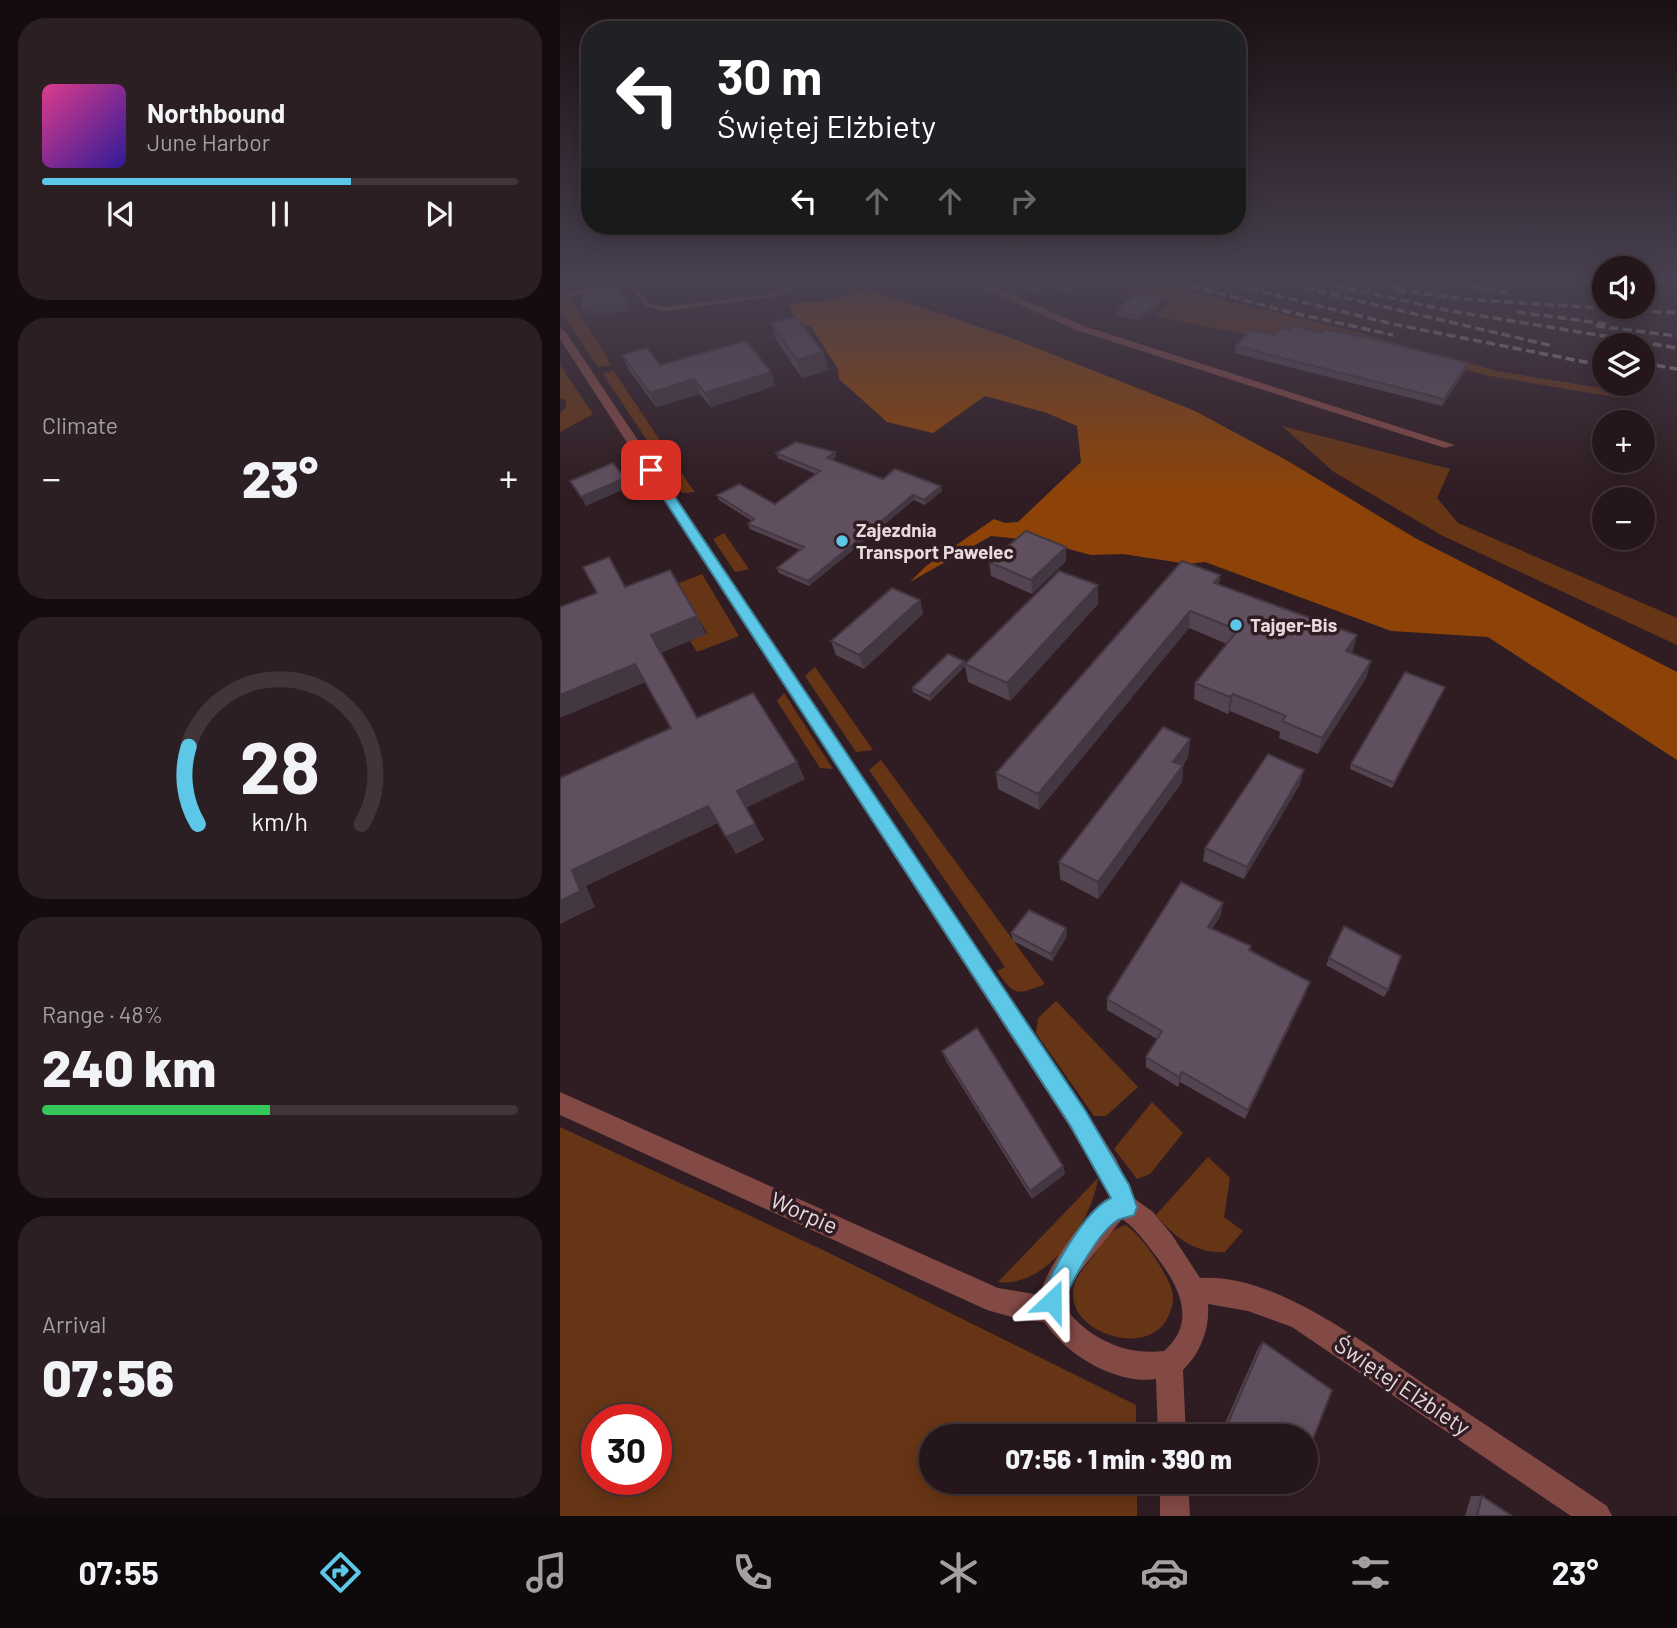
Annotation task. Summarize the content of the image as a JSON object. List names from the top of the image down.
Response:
{
  "streets": {
    "street": ["Worpie", "Świętej Elżbiety"]
  },
  "crossings": [
    ["Worpie", "Świętej Elżbiety"]
  ],
  "places": ["Zajezdnia Transport Pawelec", "Tajger-Bis"],
  "page": {
    "turn": ["30 m", "Świętej Elżbiety"],
    "song": ["Northbound", "June Harbor"],
    "map_buttons": ["+", "−"],
    "tile": [
      "Climate",
      ["Range · 48%", "240 km"],
      ["Arrival", "07:56"]
    ],
    "heat": ["−", "23°", "+"],
    "limit": "30",
    "trip": "07:56 · 1 min · 390 m",
    "tabs": ["07:55", "23°"],
    "gauge": ["28", "km/h"]
  }
}
